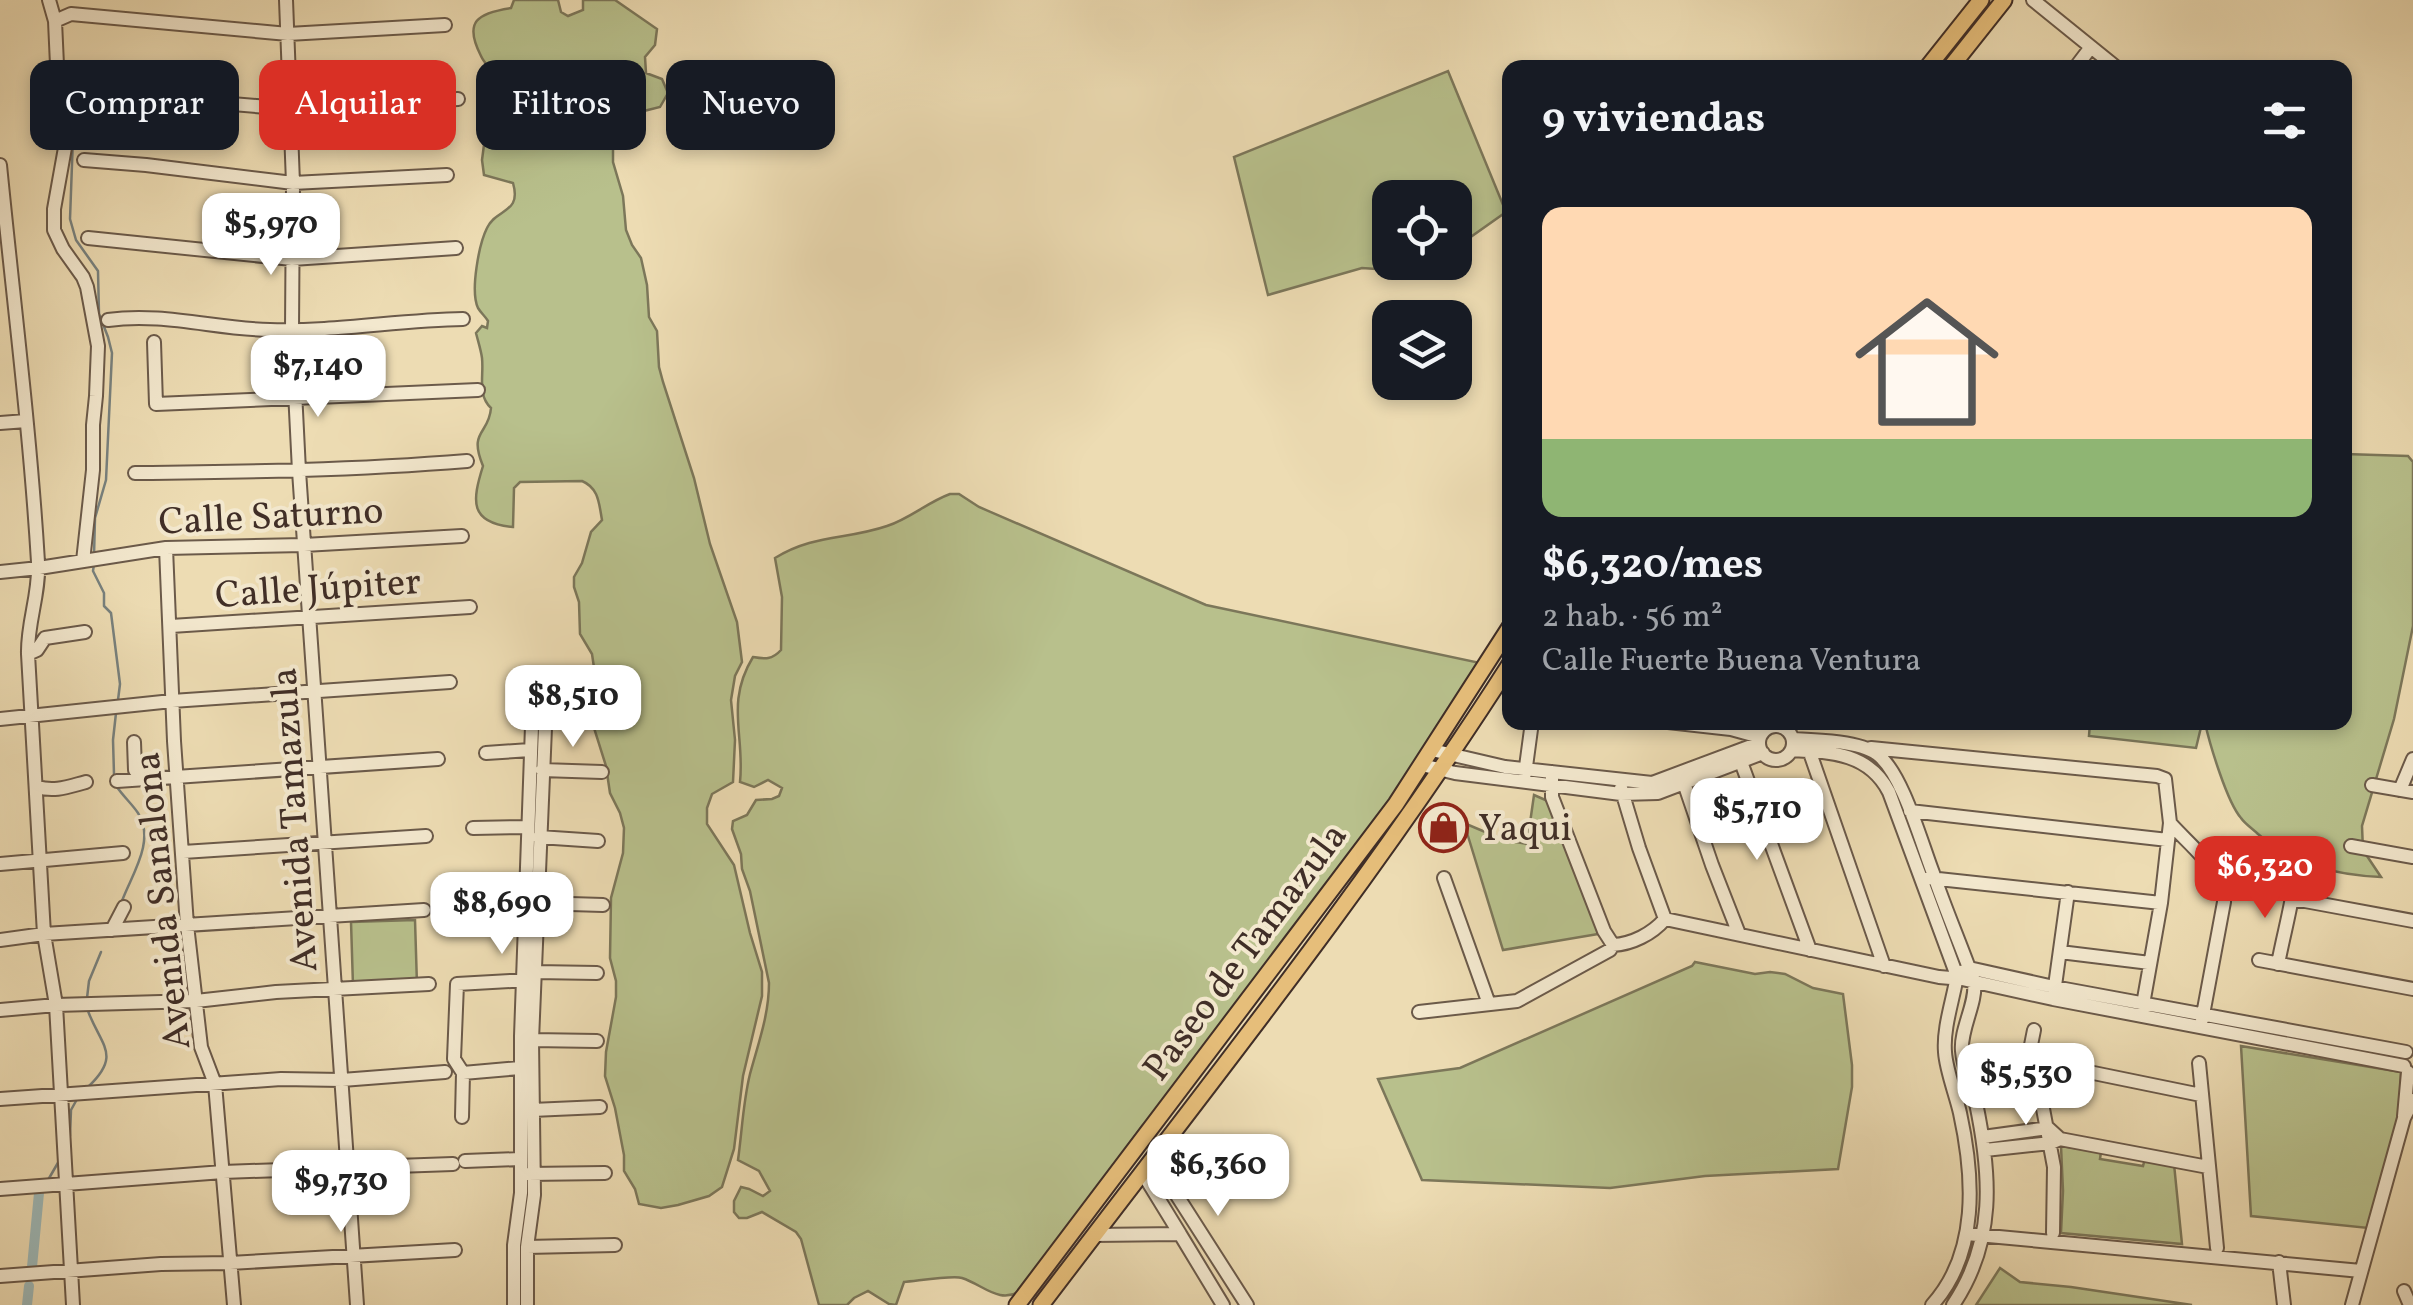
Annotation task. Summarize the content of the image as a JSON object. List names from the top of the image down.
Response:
{
  "streets": {
    "main road": ["Paseo de Tamazula"],
    "street": [
      "Calle Saturno",
      "Calle Júpiter",
      "Avenida Tamazula",
      "Avenida Sanalona"
    ]
  },
  "crossings": [
    ["Calle Saturno", "Avenida Tamazula"],
    ["Calle Saturno", "Avenida Sanalona"],
    ["Calle Júpiter", "Avenida Tamazula"],
    ["Calle Júpiter", "Avenida Sanalona"]
  ],
  "places": {
    "shop": ["Yaqui"]
  },
  "page": {
    "chip": [
      "Comprar",
      "Alquilar",
      "Filtros",
      "Nuevo"
    ],
    "heading": "9 viviendas",
    "list": [
      {
        "name": "$6,320/mes",
        "note": "2 hab. · 56 m² · Calle Fuerte Buena Ventura"
      }
    ],
    "price": [
      "$5,970",
      "$7,140",
      "$8,510",
      "$5,710",
      "$6,320",
      "$8,690",
      "$5,530",
      "$6,360",
      "$9,730"
    ]
  }
}
